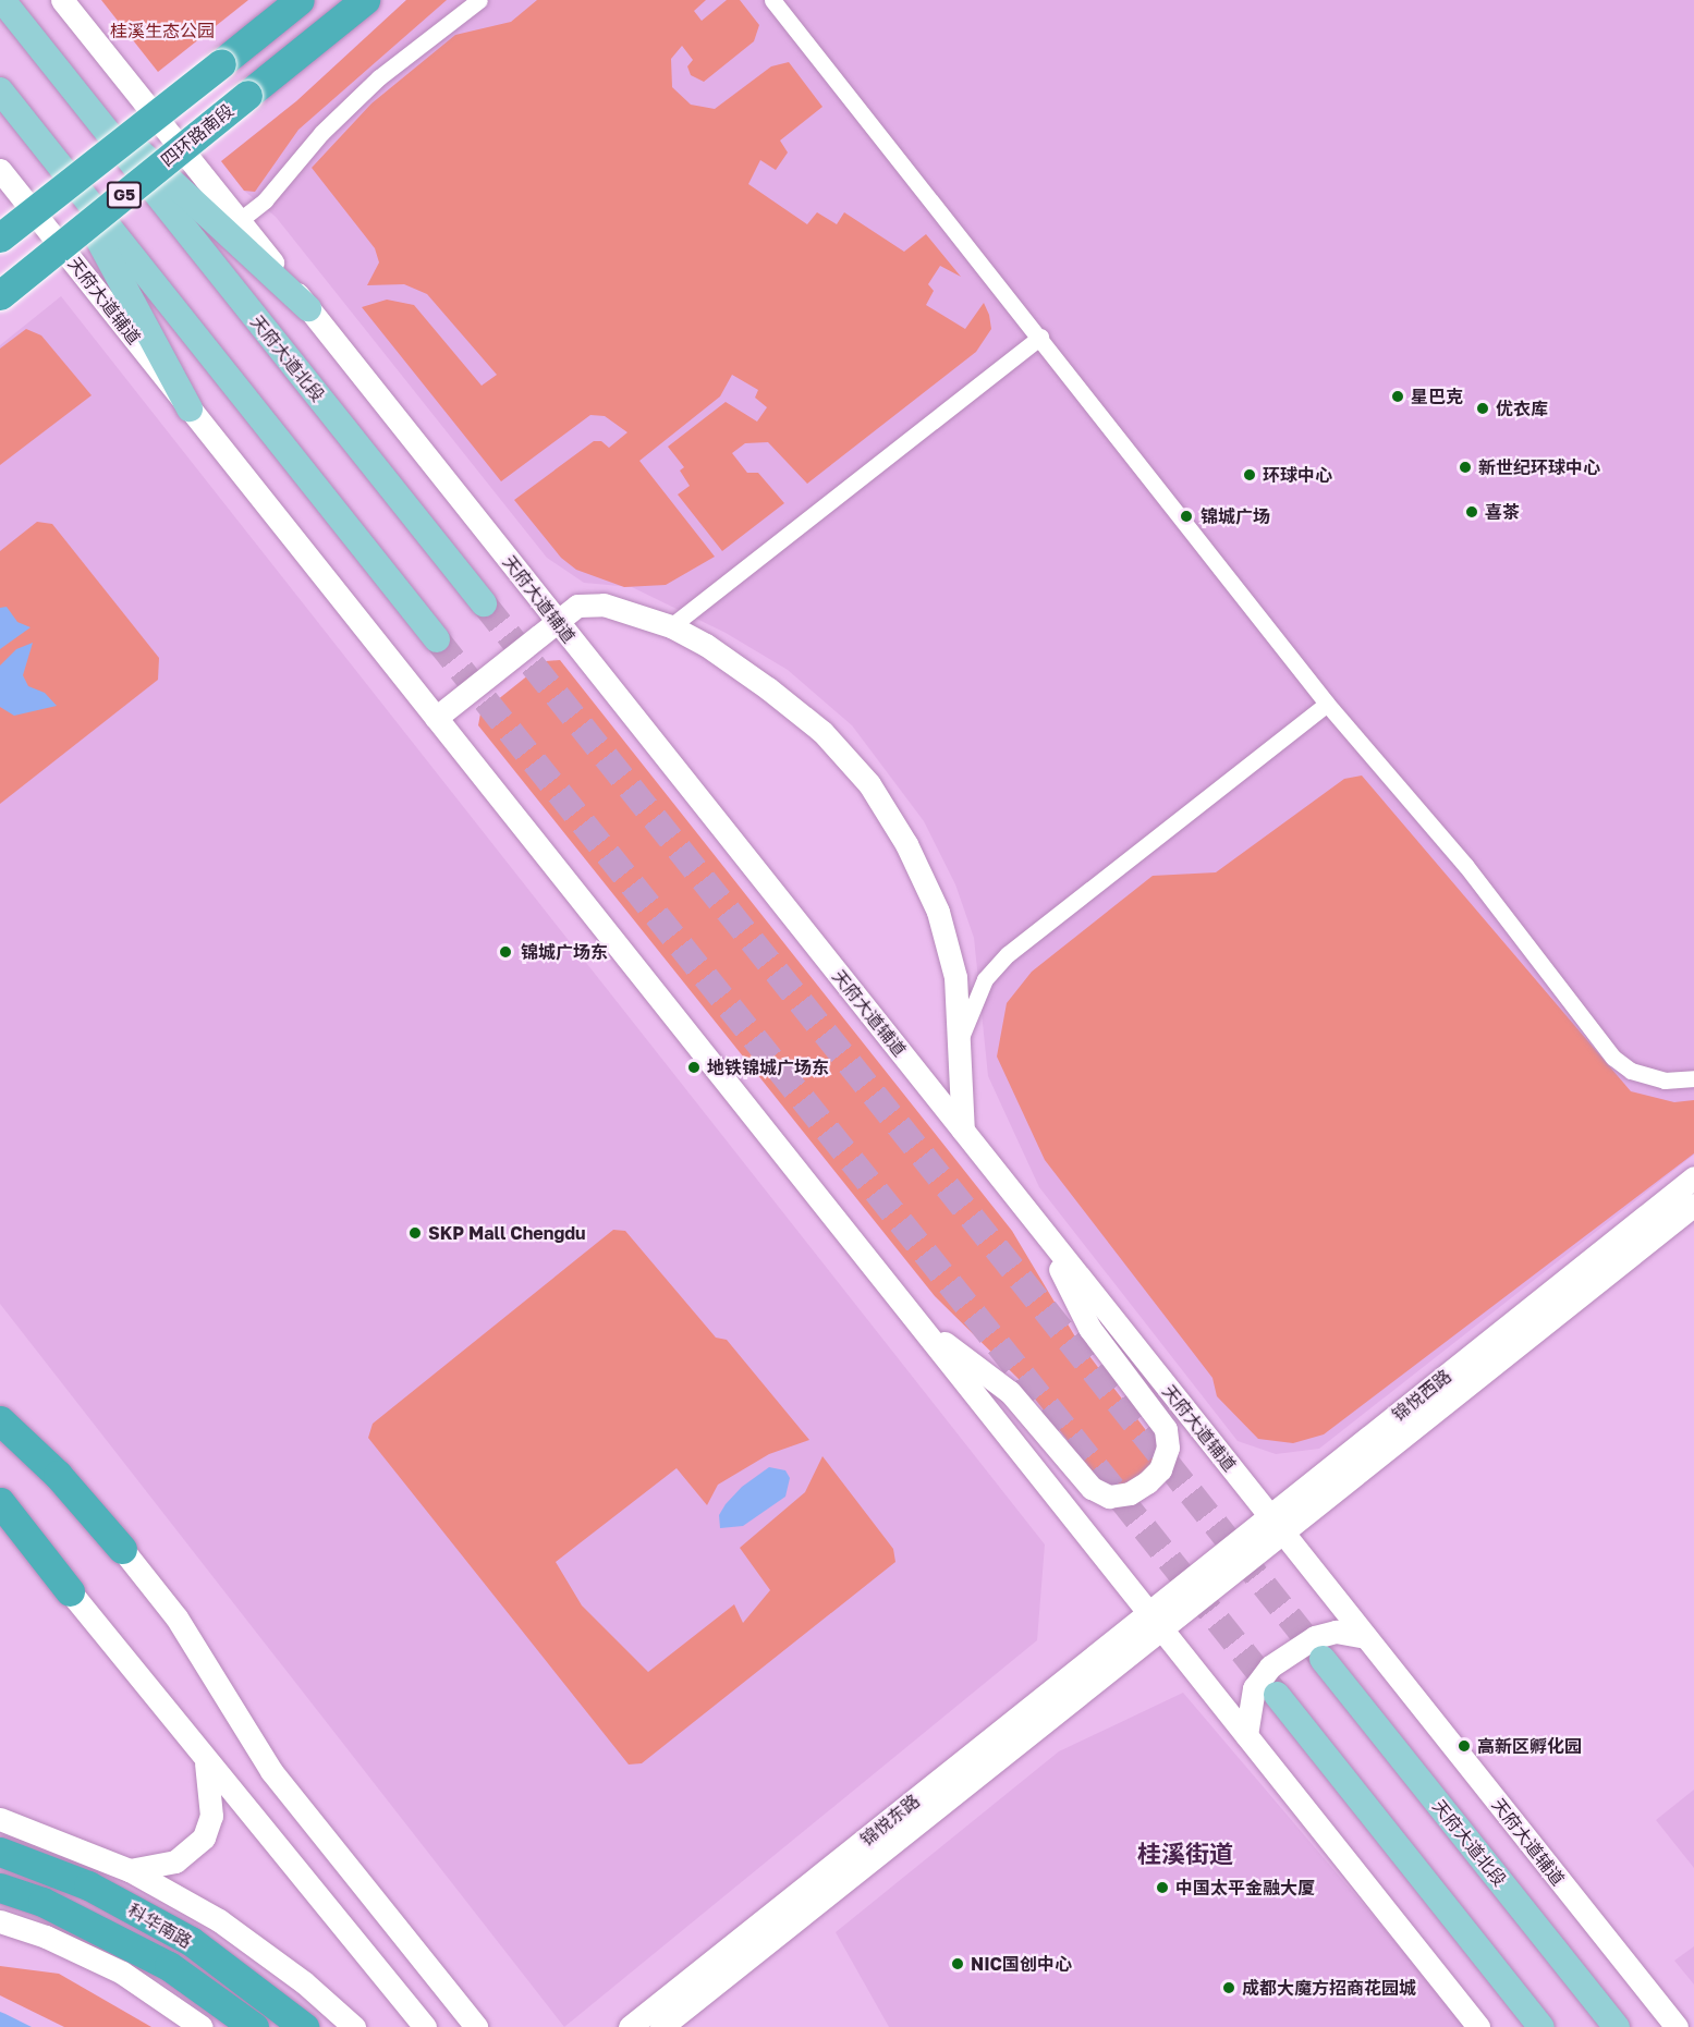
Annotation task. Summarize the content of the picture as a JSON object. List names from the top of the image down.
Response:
{
  "streets": {
    "highway": ["四环路南段", "G5", "科华南路"],
    "main road": ["天府大道北段"],
    "street": ["天府大道辅道", "锦悦西路", "锦悦东路"]
  },
  "crossings": [
    ["天府大道辅道", "锦悦西路"],
    ["天府大道辅道", "锦悦东路"],
    ["锦悦西路", "锦悦东路"]
  ],
  "districts": ["桂溪街道"],
  "parks": ["桂溪生态公园"],
  "places": [
    "星巴克",
    "优衣库",
    "新世纪环球中心",
    "环球中心",
    "喜茶",
    "锦城广场",
    "锦城广场东",
    "地铁锦城广场东",
    "SKP Mall Chengdu",
    "高新区孵化园",
    "中国太平金融大厦",
    "NIC国创中心",
    "成都大魔方招商花园城"
  ]
}
